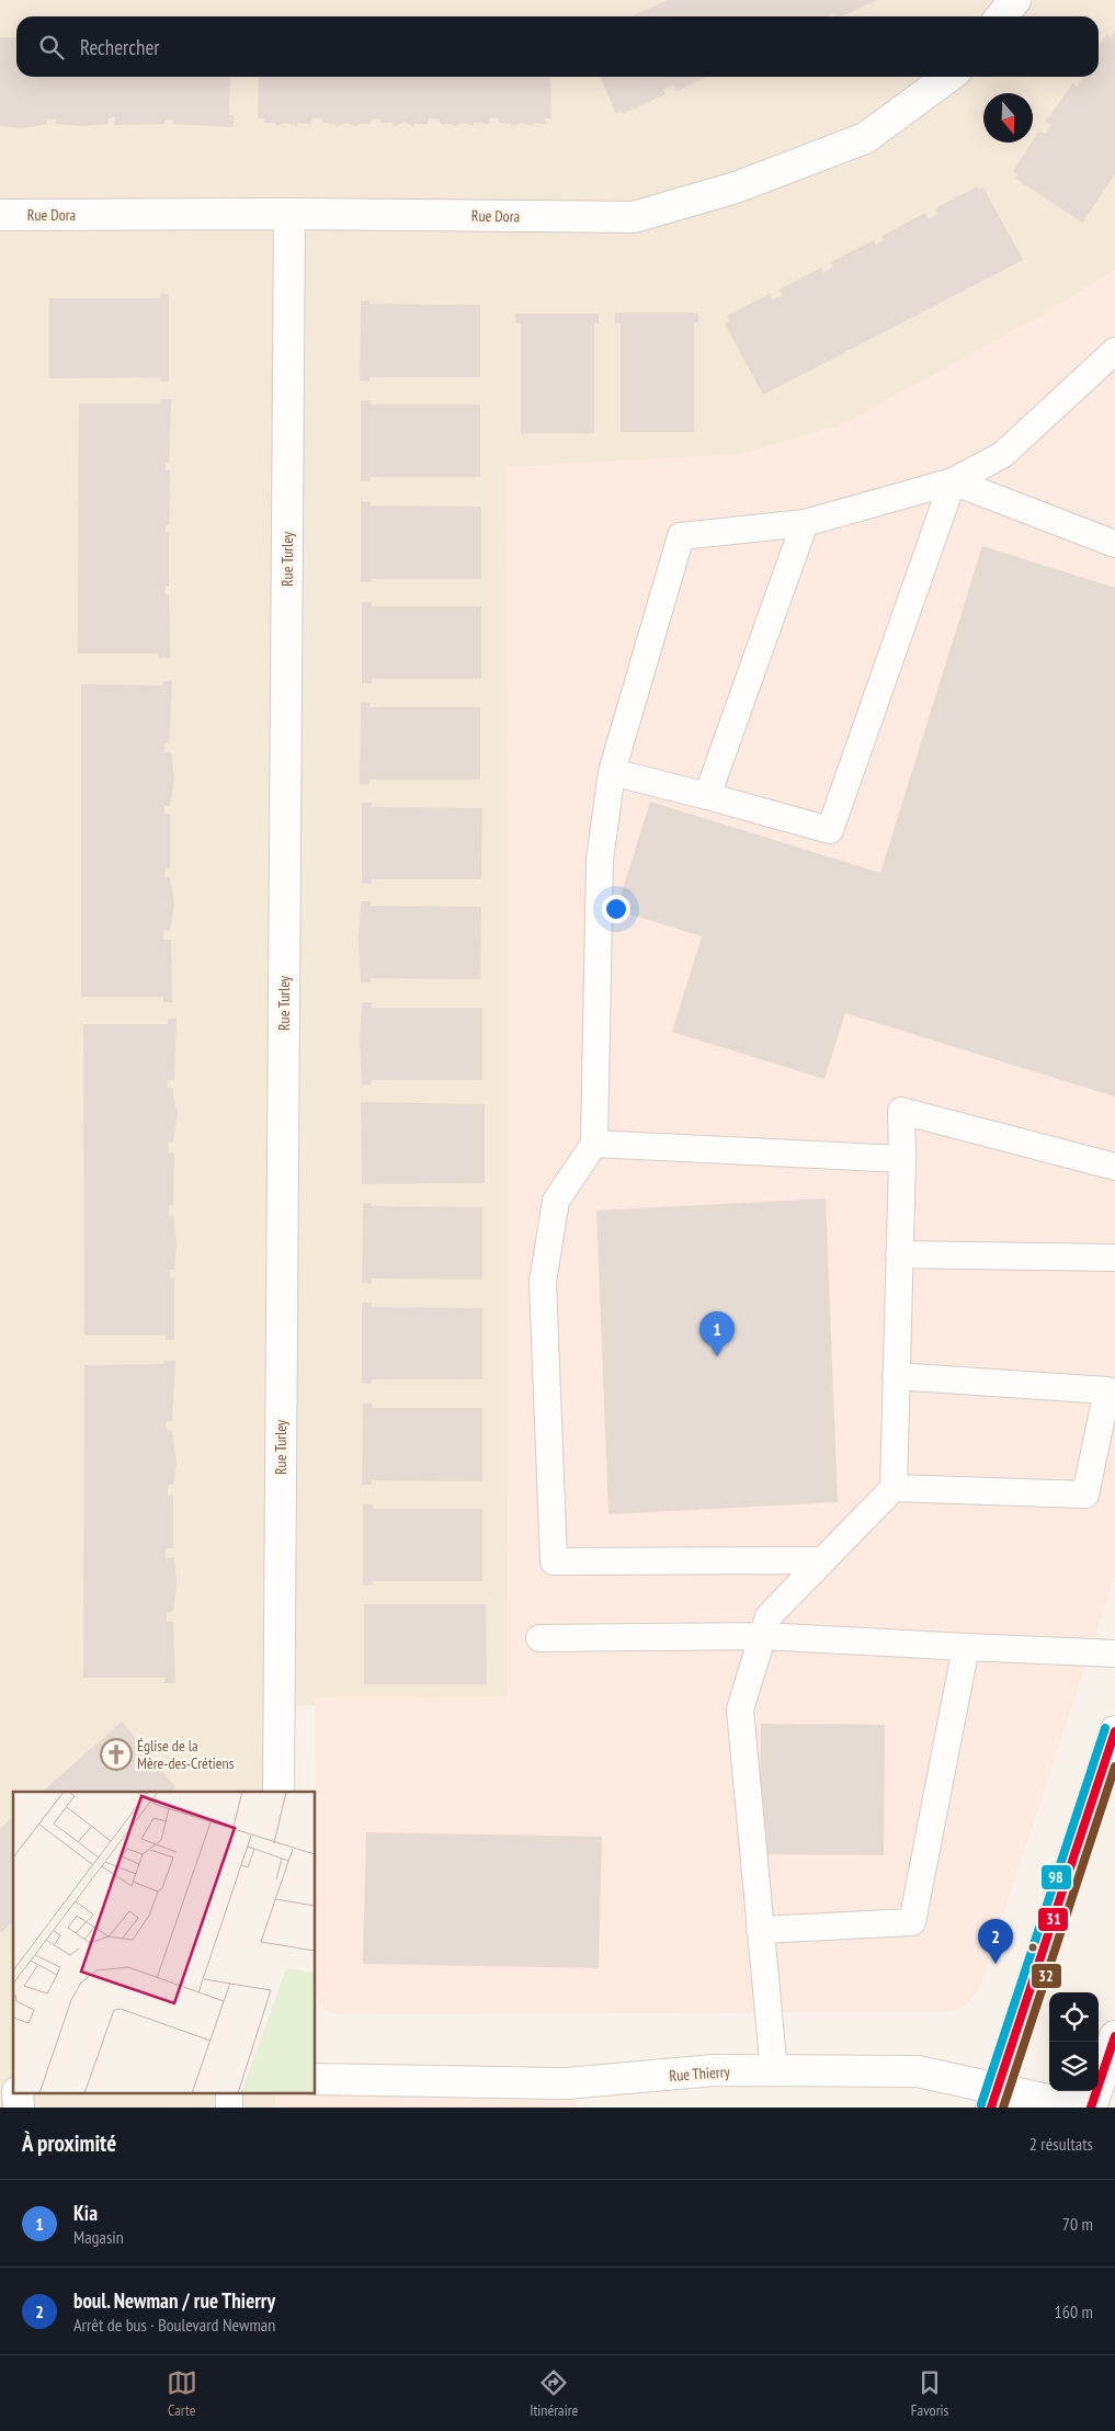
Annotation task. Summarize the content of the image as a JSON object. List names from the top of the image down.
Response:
{
  "streets": {
    "street": ["Rue Dora", "Rue Turley", "Rue Thierry"]
  },
  "crossings": [
    ["Rue Dora", "Rue Turley"]
  ],
  "places": {
    "church": ["Église de la Mère-des-Crétiens"]
  },
  "lines": ["transit line 98", "transit line 31", "transit line 32"],
  "north": "bottom",
  "page": {
    "search": "Rechercher",
    "pins": ["1", "2"],
    "heading": ["À proximité", "2 résultats"],
    "list": [
      {
        "mark": "1",
        "name": "Kia",
        "note": "Magasin",
        "value": "70 m"
      },
      {
        "mark": "2",
        "name": "boul. Newman / rue Thierry",
        "note": "Arrêt de bus · Boulevard Newman",
        "value": "160 m"
      }
    ],
    "nav": ["Carte", "Itinéraire", "Favoris"]
  }
}
